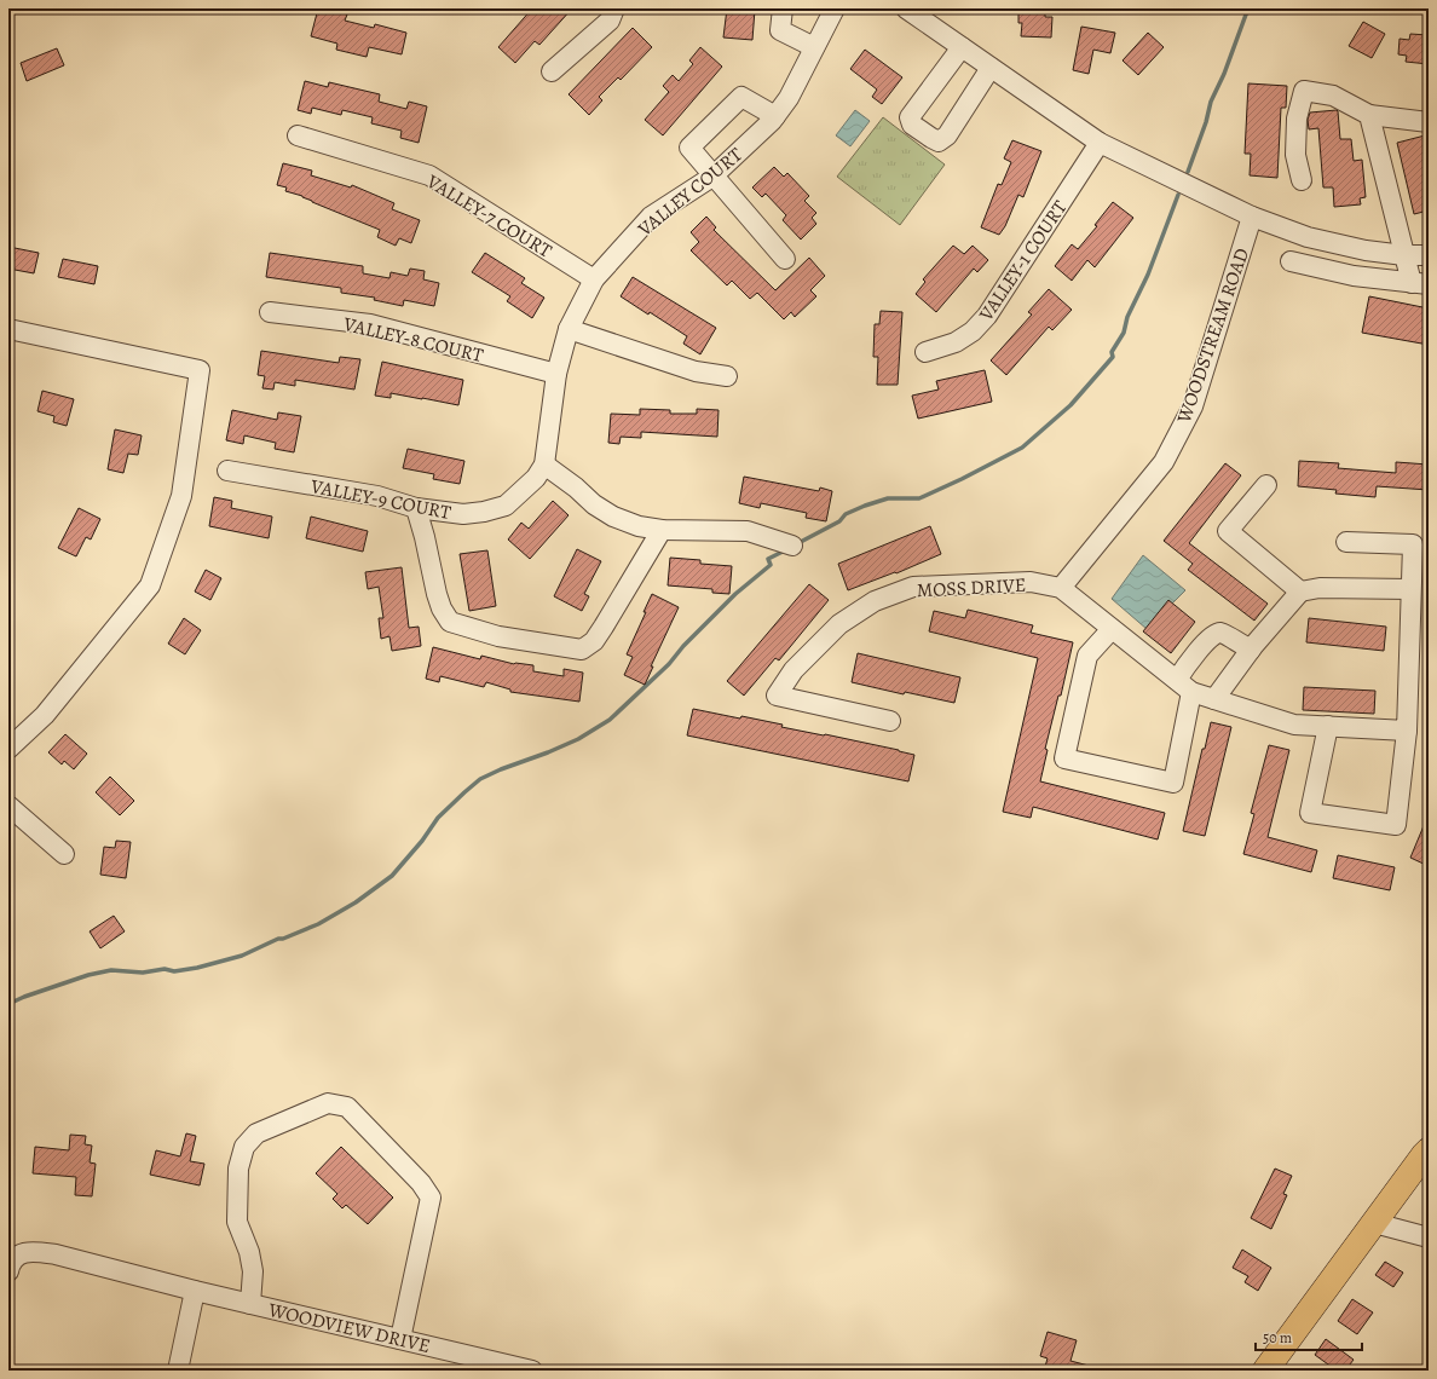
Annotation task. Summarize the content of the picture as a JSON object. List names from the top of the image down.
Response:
{
  "streets": {
    "street": [
      "VALLEY COURT",
      "VALLEY-7 COURT",
      "VALLEY-1 COURT",
      "WOODSTREAM ROAD",
      "VALLEY-8 COURT",
      "VALLEY-9 COURT",
      "MOSS DRIVE",
      "WOODVIEW DRIVE"
    ]
  },
  "crossings": [
    ["VALLEY COURT", "VALLEY-7 COURT"],
    ["VALLEY COURT", "VALLEY-8 COURT"],
    ["VALLEY COURT", "VALLEY-9 COURT"],
    ["WOODSTREAM ROAD", "MOSS DRIVE"]
  ],
  "scale_bar": "50 m"
}
